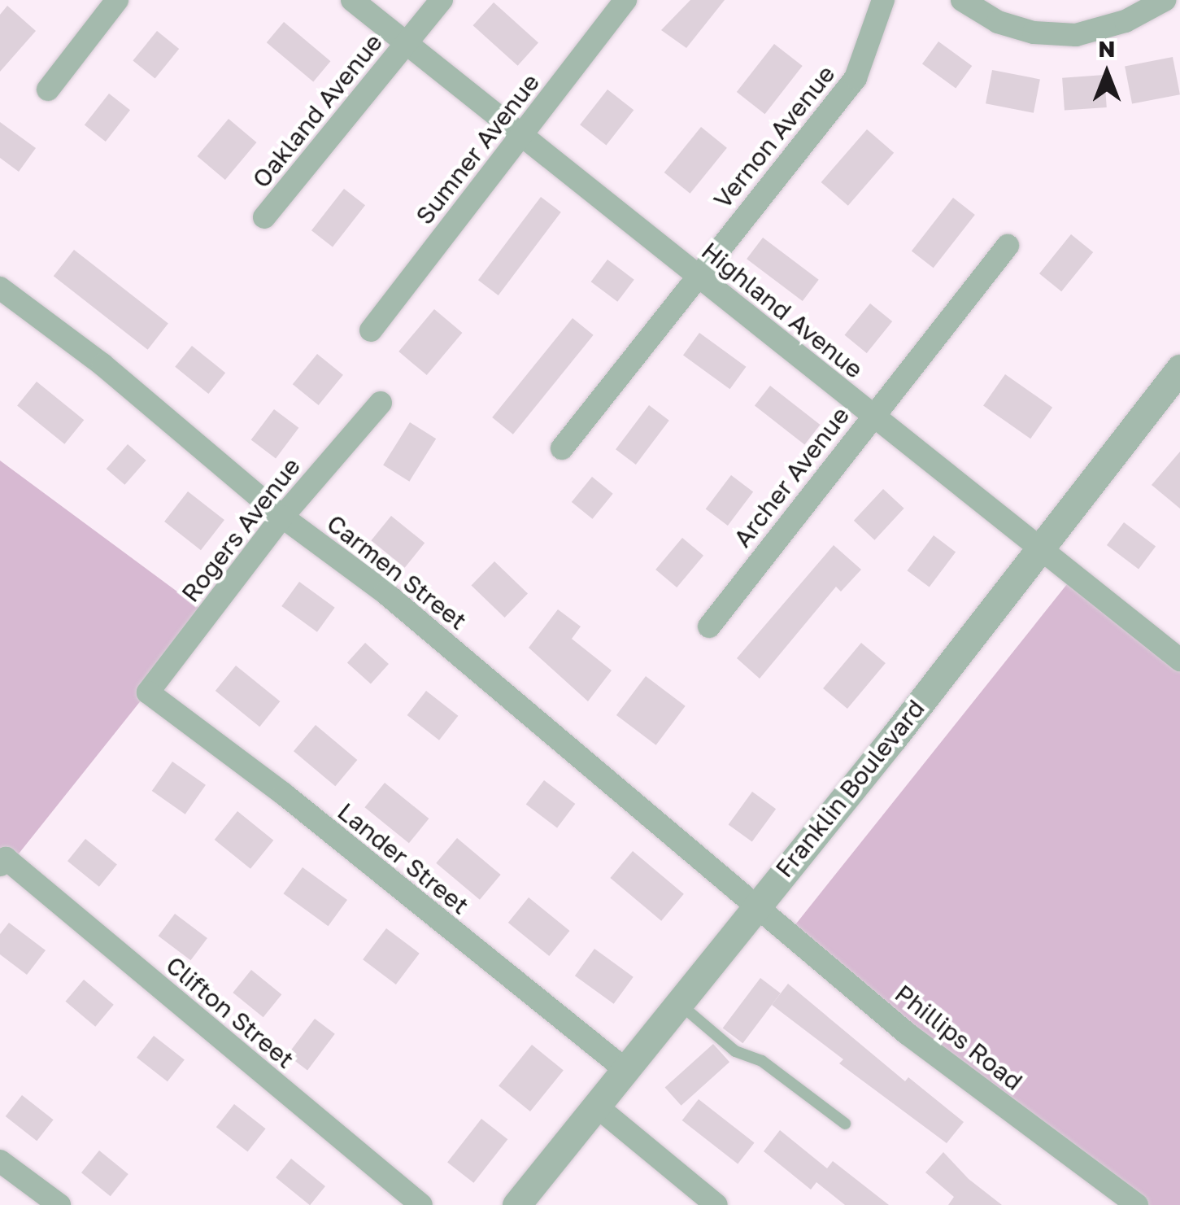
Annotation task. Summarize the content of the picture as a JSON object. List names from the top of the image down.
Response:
{
  "streets": {
    "street": [
      "Oakland Avenue",
      "Vernon Avenue",
      "Sumner Avenue",
      "Highland Avenue",
      "Archer Avenue",
      "Rogers Avenue",
      "Carmen Street",
      "Franklin Boulevard",
      "Lander Street",
      "Clifton Street",
      "Phillips Road"
    ]
  },
  "crossings": [
    ["Oakland Avenue", "Highland Avenue"],
    ["Vernon Avenue", "Highland Avenue"],
    ["Sumner Avenue", "Highland Avenue"],
    ["Highland Avenue", "Archer Avenue"],
    ["Highland Avenue", "Franklin Boulevard"],
    ["Rogers Avenue", "Carmen Street"],
    ["Rogers Avenue", "Lander Street"],
    ["Carmen Street", "Franklin Boulevard"],
    ["Carmen Street", "Phillips Road"],
    ["Franklin Boulevard", "Lander Street"],
    ["Franklin Boulevard", "Phillips Road"]
  ],
  "north": "top"
}
